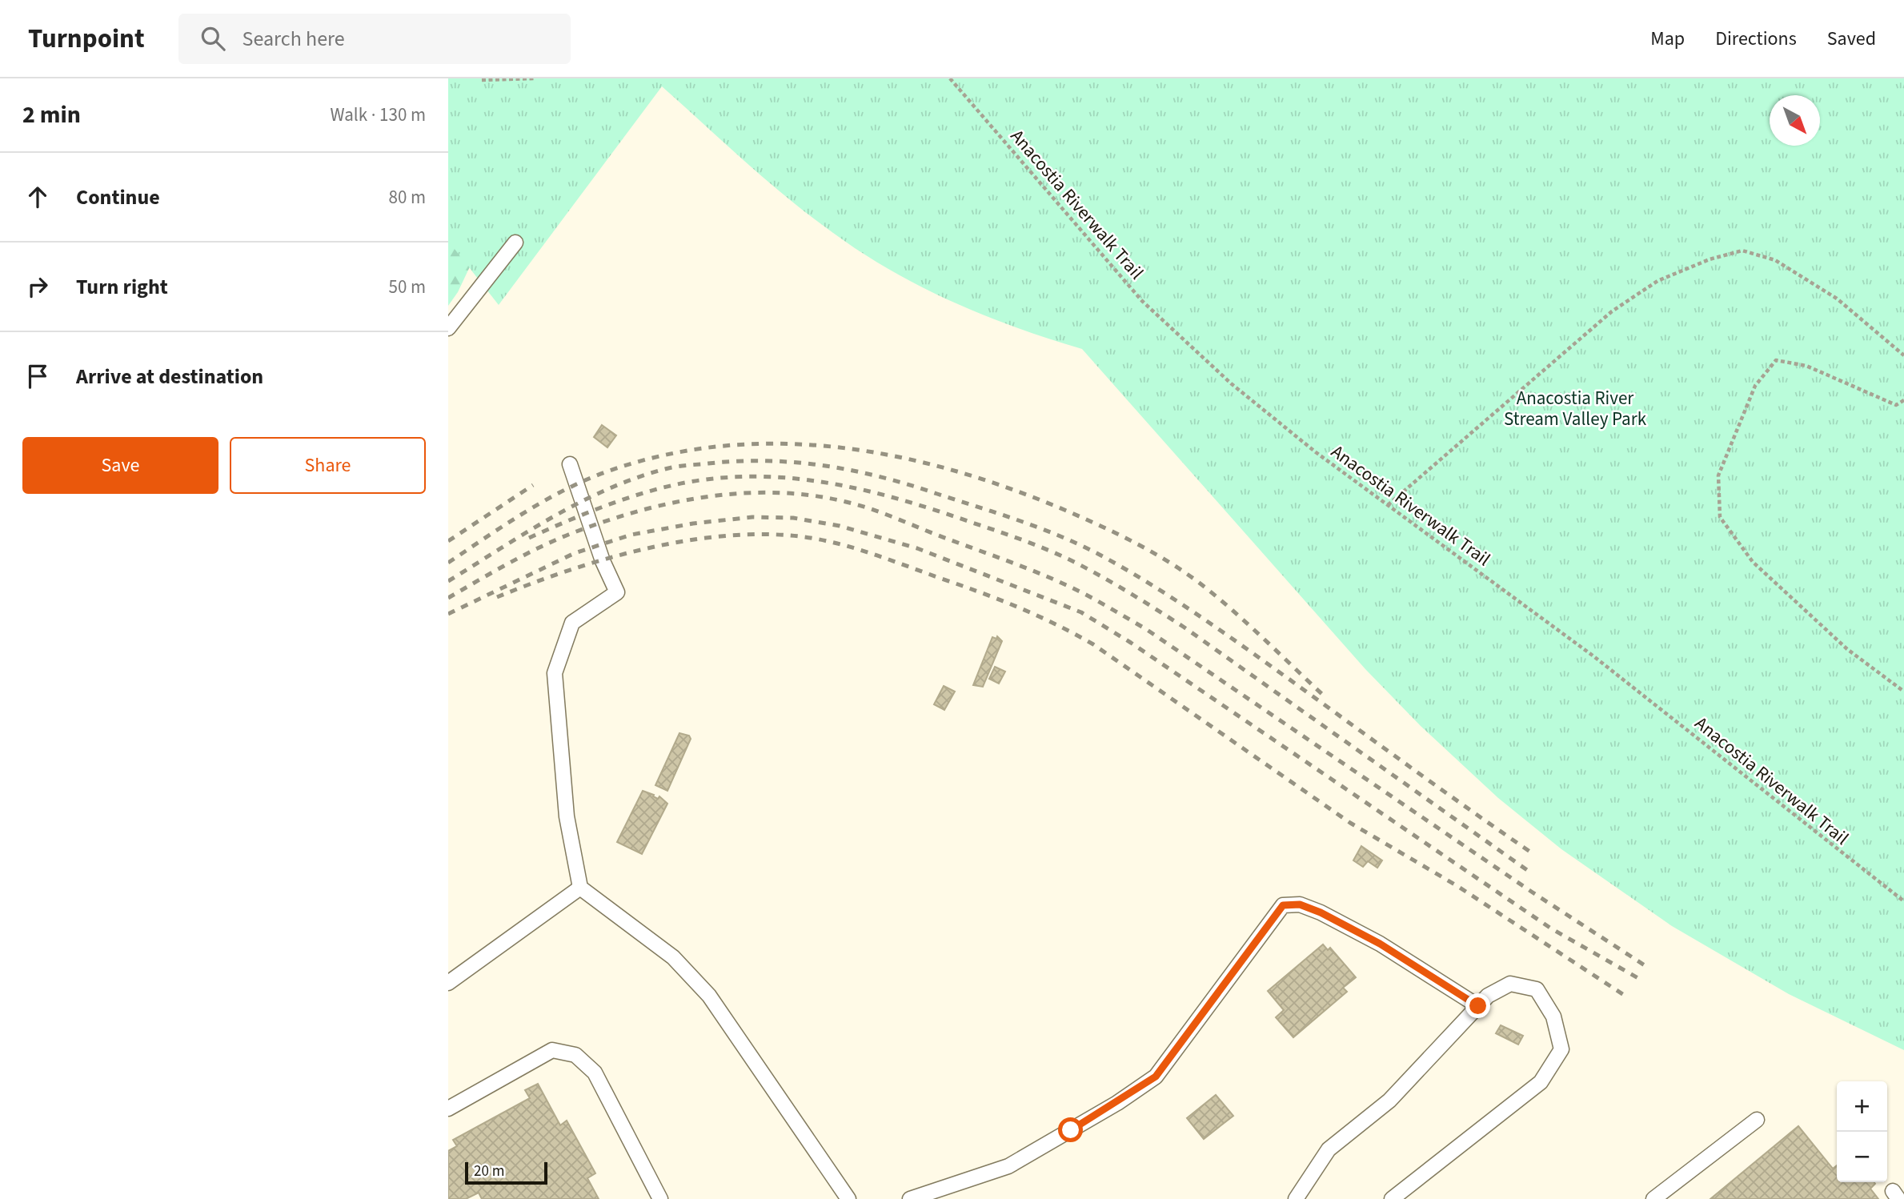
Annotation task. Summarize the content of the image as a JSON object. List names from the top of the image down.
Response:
{
  "streets": {
    "path": ["Anacostia Riverwalk Trail"]
  },
  "parks": ["Anacostia River Stream Valley Park"],
  "scale_bar": "20 m",
  "north": "bottom right",
  "page": {
    "header": "Turnpoint",
    "search": "Search here",
    "nav": ["Map", "Directions", "Saved"],
    "heading": ["2 min", "Walk · 130 m"],
    "list": [
      ["Continue", "80 m"],
      ["Turn right", "50 m"],
      "Arrive at destination"
    ],
    "buttons": ["Save", "Share"],
    "map_buttons": ["+", "−"],
    "scale": "20 m"
  }
}
